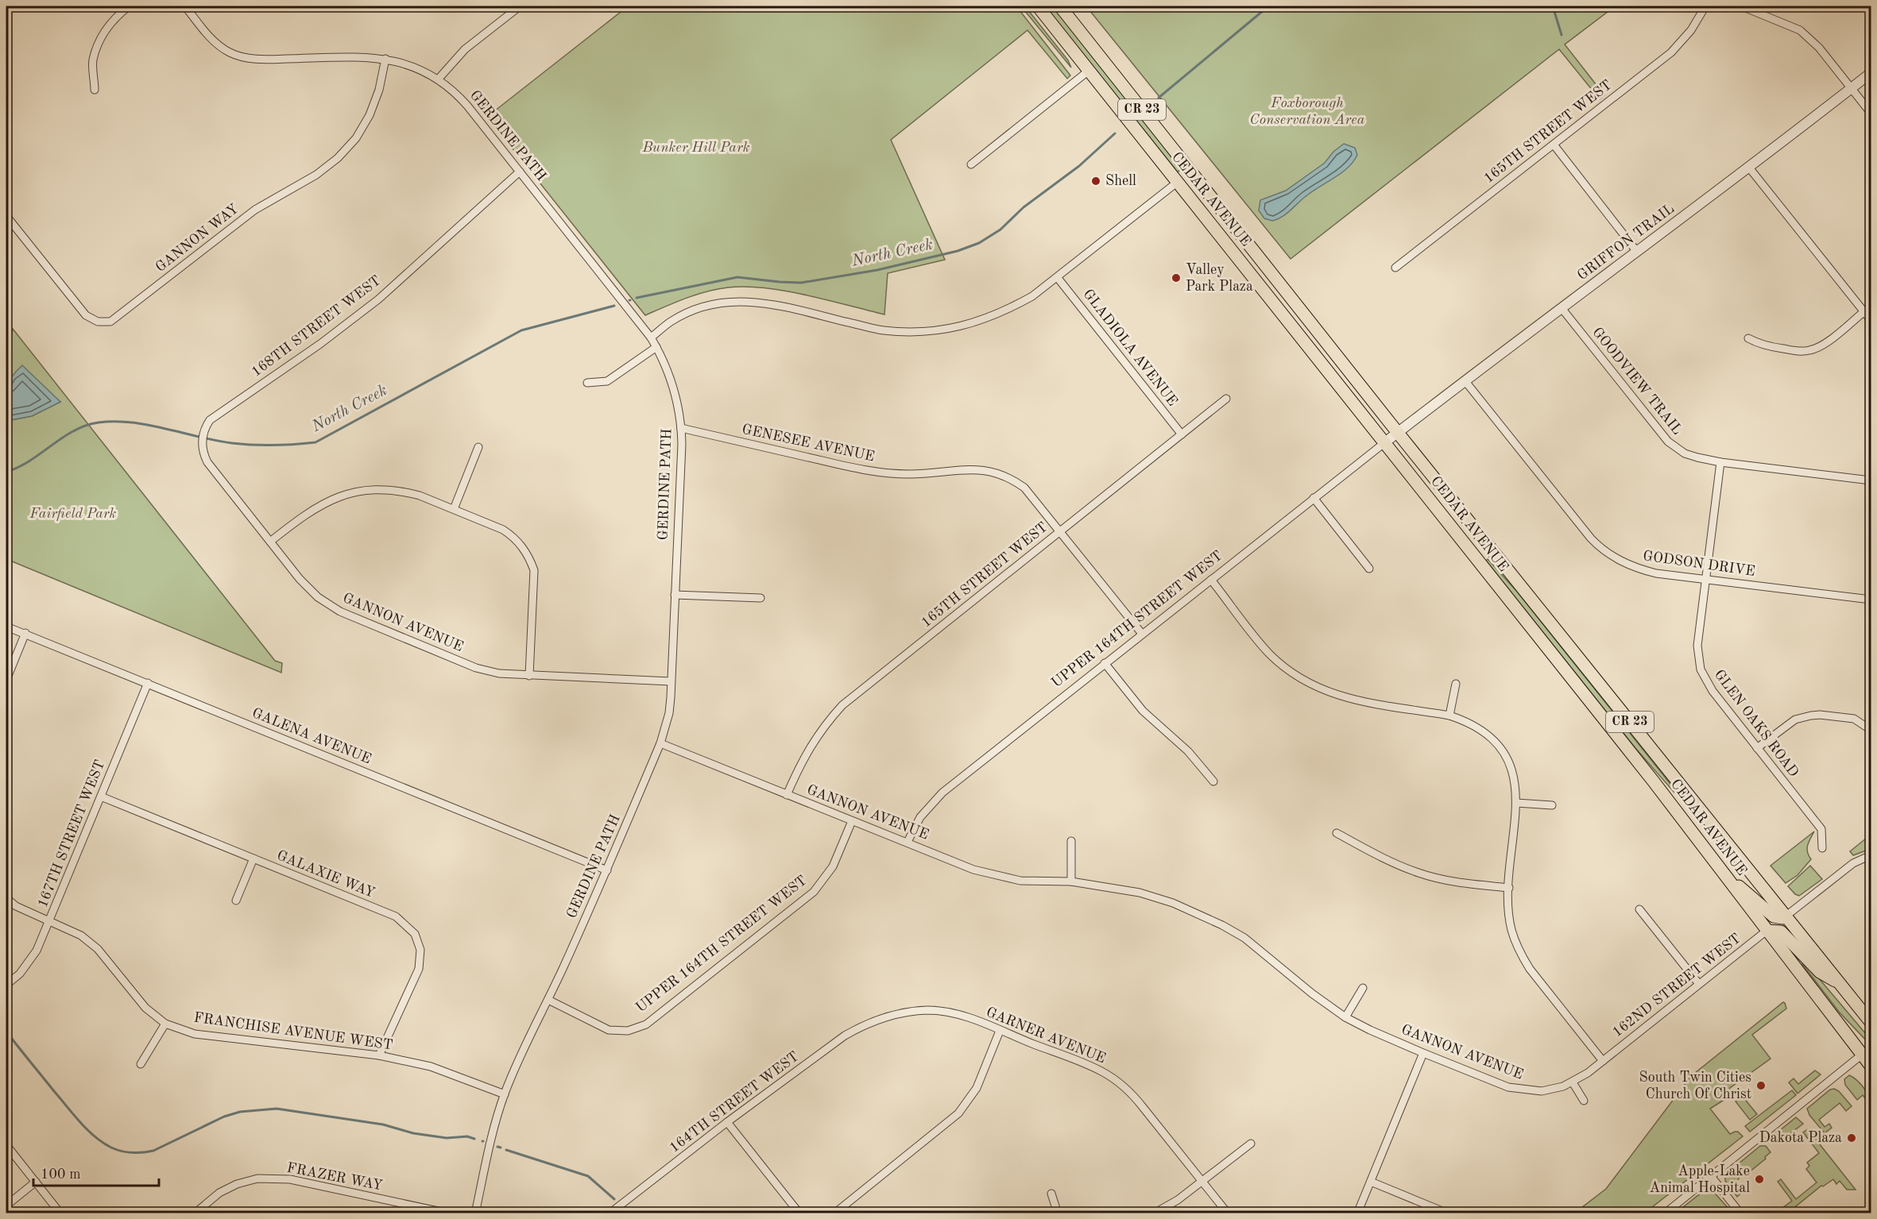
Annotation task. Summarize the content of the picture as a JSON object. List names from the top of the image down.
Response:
{
  "streets": {
    "main road": ["CR 23", "CEDAR AVENUE"],
    "street": [
      "165TH STREET WEST",
      "GERDINE PATH",
      "GANNON WAY",
      "GRIFFON TRAIL",
      "168TH STREET WEST",
      "GLADIOLA AVENUE",
      "GOODVIEW TRAIL",
      "GENESEE AVENUE",
      "GODSON DRIVE",
      "UPPER 164TH STREET WEST",
      "GANNON AVENUE",
      "GLEN OAKS ROAD",
      "GALENA AVENUE",
      "167TH STREET WEST",
      "GALAXIE WAY",
      "162ND STREET WEST",
      "FRANCHISE AVENUE WEST",
      "GARNER AVENUE",
      "164TH STREET WEST",
      "FRAZER WAY"
    ]
  },
  "crossings": [
    ["165TH STREET WEST", "GLADIOLA AVENUE"],
    ["165TH STREET WEST", "GENESEE AVENUE"],
    ["165TH STREET WEST", "GANNON AVENUE"],
    ["GERDINE PATH", "GANNON WAY"],
    ["GERDINE PATH", "168TH STREET WEST"],
    ["GERDINE PATH", "GENESEE AVENUE"],
    ["GERDINE PATH", "UPPER 164TH STREET WEST"],
    ["GERDINE PATH", "GANNON AVENUE"],
    ["GERDINE PATH", "GALENA AVENUE"],
    ["GERDINE PATH", "FRANCHISE AVENUE WEST"],
    ["CEDAR AVENUE", "GRIFFON TRAIL"],
    ["CEDAR AVENUE", "UPPER 164TH STREET WEST"],
    ["CEDAR AVENUE", "162ND STREET WEST"],
    ["GRIFFON TRAIL", "GOODVIEW TRAIL"],
    ["GRIFFON TRAIL", "GODSON DRIVE"],
    ["GRIFFON TRAIL", "UPPER 164TH STREET WEST"],
    ["168TH STREET WEST", "GANNON AVENUE"],
    ["GOODVIEW TRAIL", "GLEN OAKS ROAD"],
    ["GENESEE AVENUE", "UPPER 164TH STREET WEST"],
    ["GODSON DRIVE", "GLEN OAKS ROAD"],
    ["UPPER 164TH STREET WEST", "GANNON AVENUE"],
    ["GANNON AVENUE", "162ND STREET WEST"],
    ["GALENA AVENUE", "167TH STREET WEST"],
    ["167TH STREET WEST", "GALAXIE WAY"],
    ["167TH STREET WEST", "FRANCHISE AVENUE WEST"],
    ["GALAXIE WAY", "FRANCHISE AVENUE WEST"],
    ["GARNER AVENUE", "164TH STREET WEST"]
  ],
  "water": ["North Creek"],
  "parks": ["Foxborough Conservation Area", "Bunker Hill Park", "Fairfield Park"],
  "places": [
    "Shell",
    "Valley Park Plaza",
    "South Twin Cities Church Of Christ",
    "Dakota Plaza",
    "Apple-Lake Animal Hospital"
  ],
  "scale_bar": "100 m"
}
